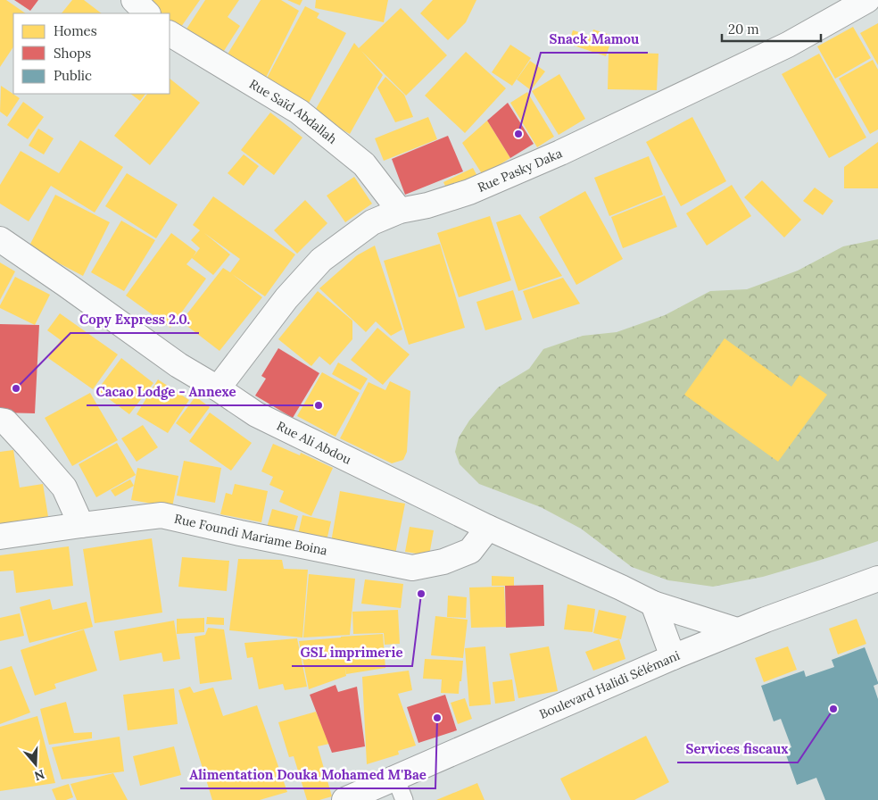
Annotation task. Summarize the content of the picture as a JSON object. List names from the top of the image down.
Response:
{
  "streets": {
    "street": [
      "Rue Saïd Abdallah",
      "Rue Pasky Daka",
      "Rue Ali Abdou",
      "Rue Foundi Mariame Boina",
      "Boulevard Halidi Sélémani"
    ]
  },
  "crossings": [
    ["Rue Saïd Abdallah", "Rue Pasky Daka"],
    ["Rue Pasky Daka", "Rue Ali Abdou"],
    ["Rue Ali Abdou", "Rue Foundi Mariame Boina"],
    ["Rue Ali Abdou", "Boulevard Halidi Sélémani"]
  ],
  "places": [
    "Snack Mamou",
    "Copy Express 2.0.",
    "Cacao Lodge - Annexe",
    "GSL imprimerie",
    "Services fiscaux",
    "Alimentation Douka Mohamed M'Bae"
  ],
  "legend": ["Homes", "Shops", "Public"],
  "scale_bar": "20 m",
  "north": "bottom"
}
